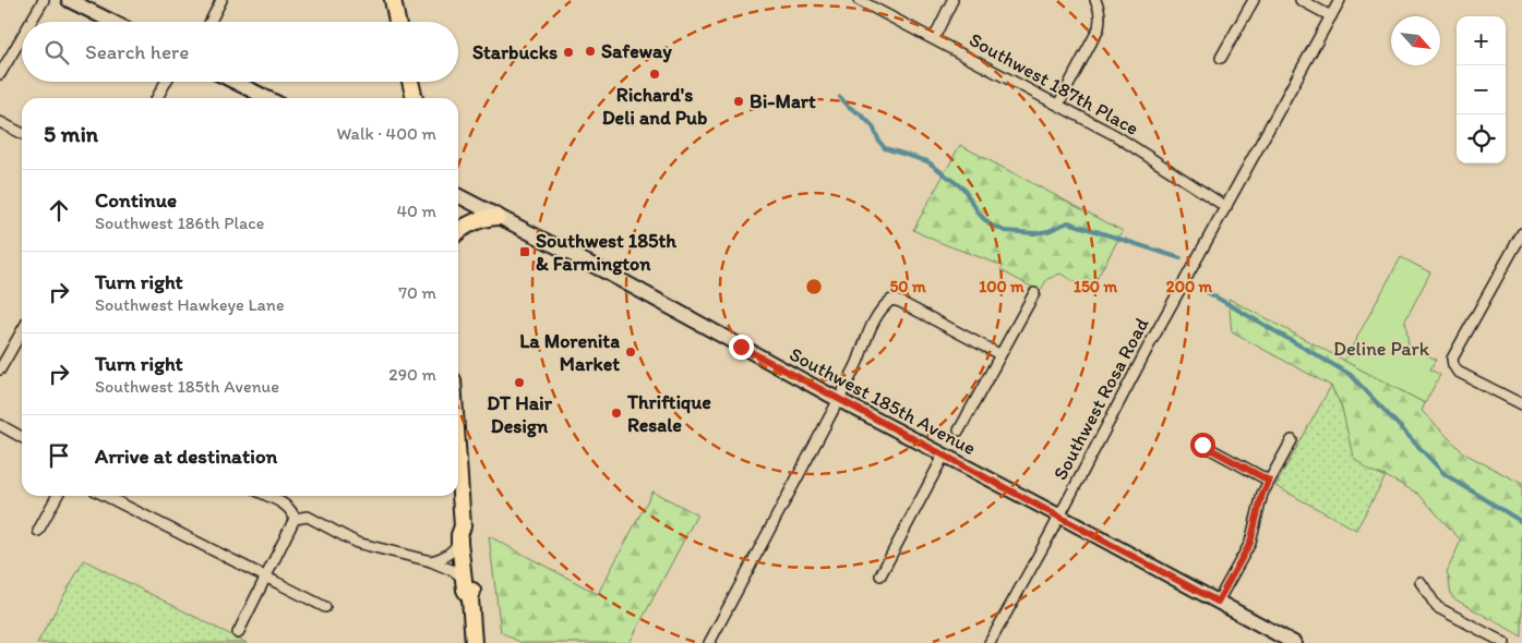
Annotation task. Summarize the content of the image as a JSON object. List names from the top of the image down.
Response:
{
  "streets": {
    "main road": ["Southwest 185th Avenue"],
    "street": ["Southwest 187th Place", "Southwest Rosa Road"]
  },
  "crossings": [
    ["Southwest 187th Place", "Southwest Rosa Road"],
    ["Southwest Rosa Road", "Southwest 185th Avenue"]
  ],
  "parks": ["Deline Park"],
  "places": {
    "other": [
      "Safeway",
      "Starbucks",
      "Richard's Deli and Pub",
      "Bi-Mart",
      "La Morenita Market",
      "DT Hair Design",
      "Thriftique Resale"
    ],
    "transit": ["Southwest 185th & Farmington"]
  },
  "north": "bottom right",
  "page": {
    "map_buttons": ["+", "−"],
    "search": "Search here",
    "heading": ["5 min", "Walk · 400 m"],
    "list": [
      ["Continue", "Southwest 186th Place", "40 m"],
      ["Turn right", "Southwest Hawkeye Lane", "70 m"],
      ["Turn right", "Southwest 185th Avenue", "290 m"],
      "Arrive at destination"
    ]
  },
  "rings": [
    "50 m",
    "100 m",
    "150 m",
    "200 m"
  ]
}
